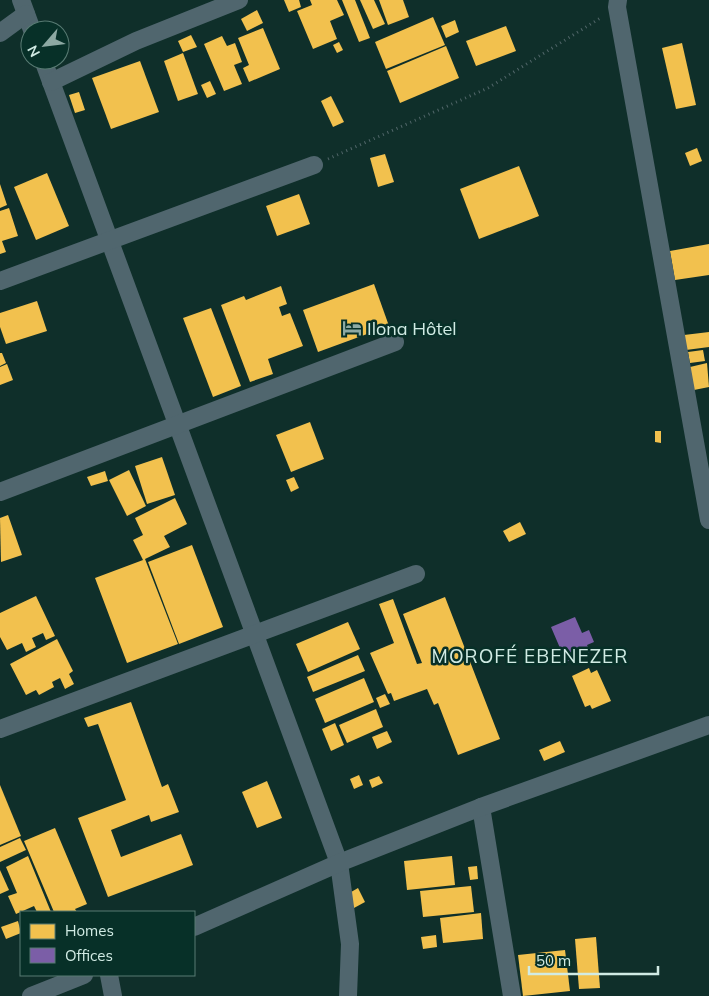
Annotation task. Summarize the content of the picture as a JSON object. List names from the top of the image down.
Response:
{
  "districts": ["MOROFÉ EBENEZER"],
  "places": {
    "hotel": ["Ilona Hôtel"]
  },
  "legend": ["Homes", "Offices"],
  "scale_bar": "50 m",
  "north": "bottom left"
}
